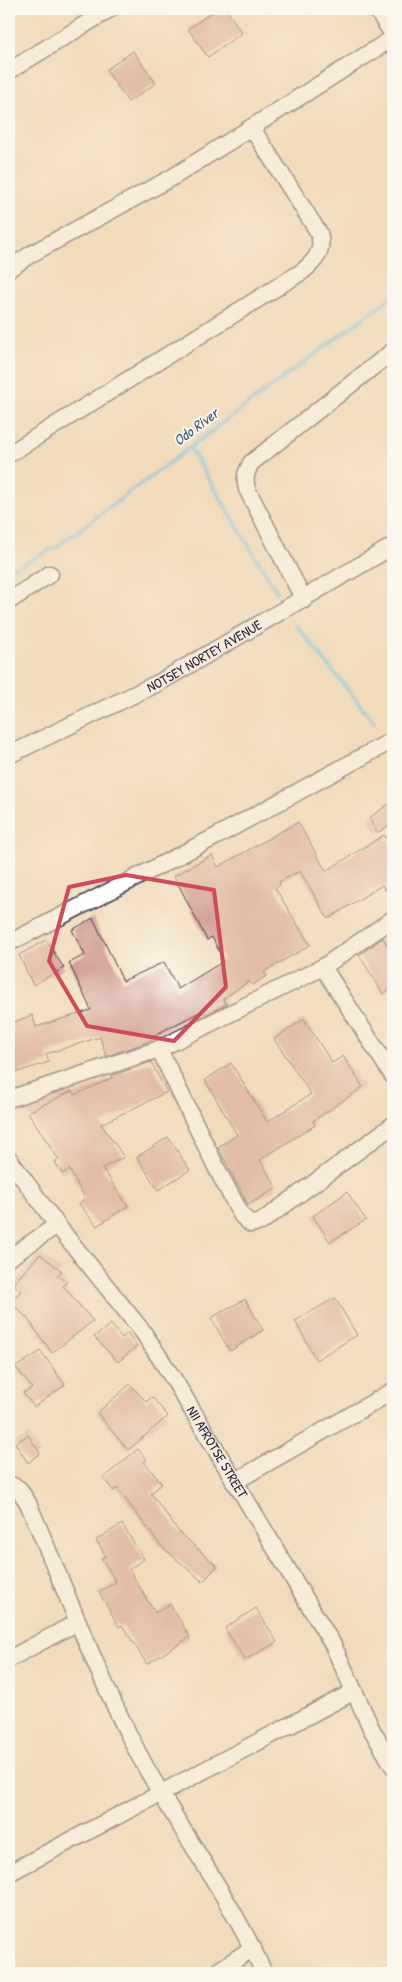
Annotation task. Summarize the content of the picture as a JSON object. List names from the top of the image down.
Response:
{
  "streets": {
    "street": ["NOTSEY NORTEY AVENUE", "NII AFROTSE STREET"]
  },
  "water": ["Odo River"]
}
